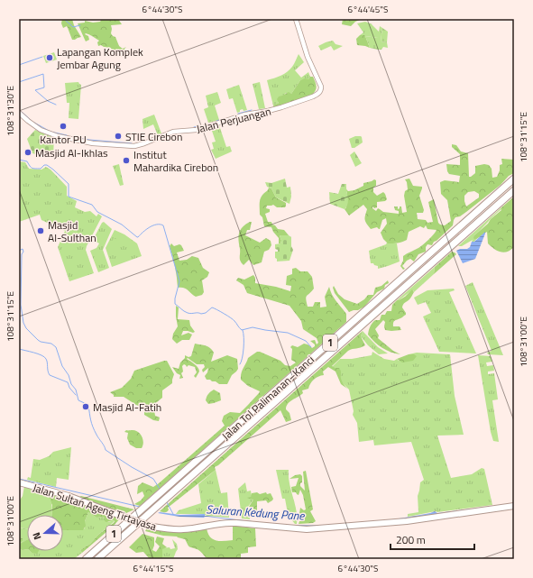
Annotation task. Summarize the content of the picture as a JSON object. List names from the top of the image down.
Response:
{
  "streets": {
    "highway": ["1", "Jalan Tol Palimanan–Kanci"],
    "main road": ["Jalan Sultan Ageng Tirtayasa"],
    "street": ["Jalan Perjuangan"]
  },
  "water": ["Saluran Kedung Pane"],
  "places": [
    "Lapangan Komplek Jembar Agung",
    "Kantor PU",
    "STIE Cirebon",
    "Masjid Al-Ikhlas",
    "Institut Mahardika Cirebon",
    "Masjid Al-Sulthan",
    "Masjid Al-Fatih"
  ],
  "scale_bar": "200 m",
  "north": "left",
  "coordinates": [
    "6°44'30\"S",
    "6°44'45\"S",
    "108°31'30\"E",
    "108°31'15\"E",
    "108°31'00\"E",
    "6°44'15\"S"
  ]
}
